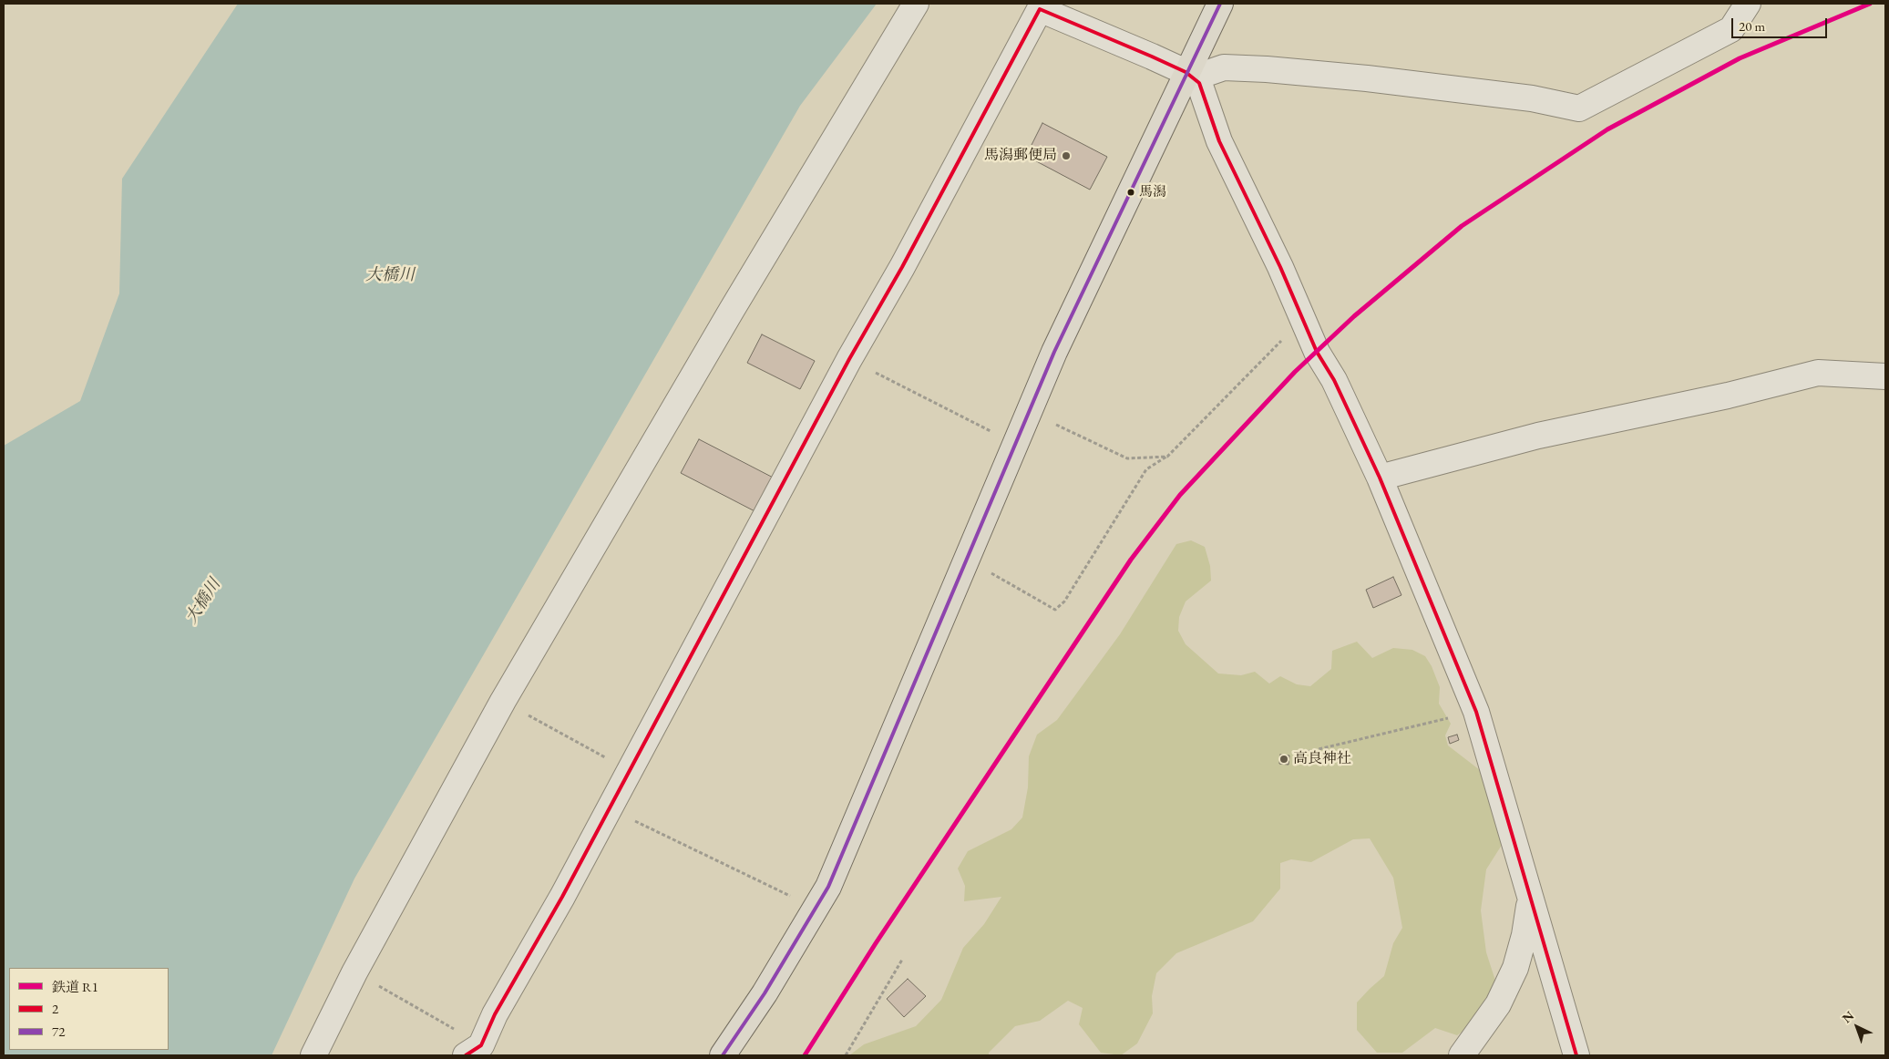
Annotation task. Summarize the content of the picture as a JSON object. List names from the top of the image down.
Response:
{
  "water": ["大橋川"],
  "places": ["馬潟郵便局", "馬潟", "高良神社"],
  "lines": ["rail line R1", "transit line 72", "transit line 2"],
  "legend": ["鉄道 R1", "2", "72"],
  "scale_bar": "20 m",
  "north": "top left"
}
